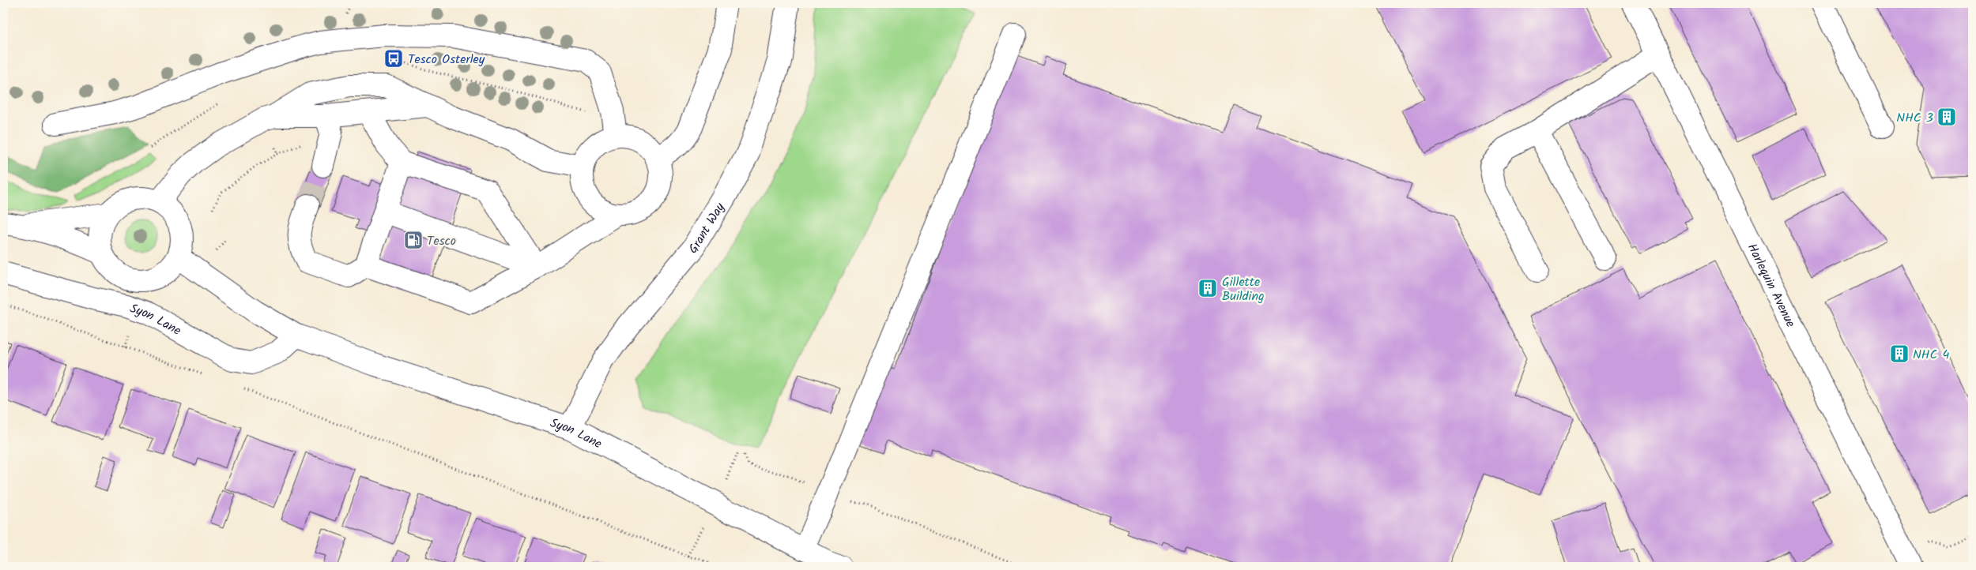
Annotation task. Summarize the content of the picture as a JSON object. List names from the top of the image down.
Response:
{
  "streets": {
    "street": ["Grant Way", "Harlequin Avenue", "Syon Lane"]
  },
  "crossings": [
    ["Grant Way", "Syon Lane"]
  ],
  "places": {
    "bus stop": ["Tesco Osterley"],
    "building": ["NHC 3", "Gillette Building", "NHC 4"],
    "fuel station": ["Tesco"]
  }
}
